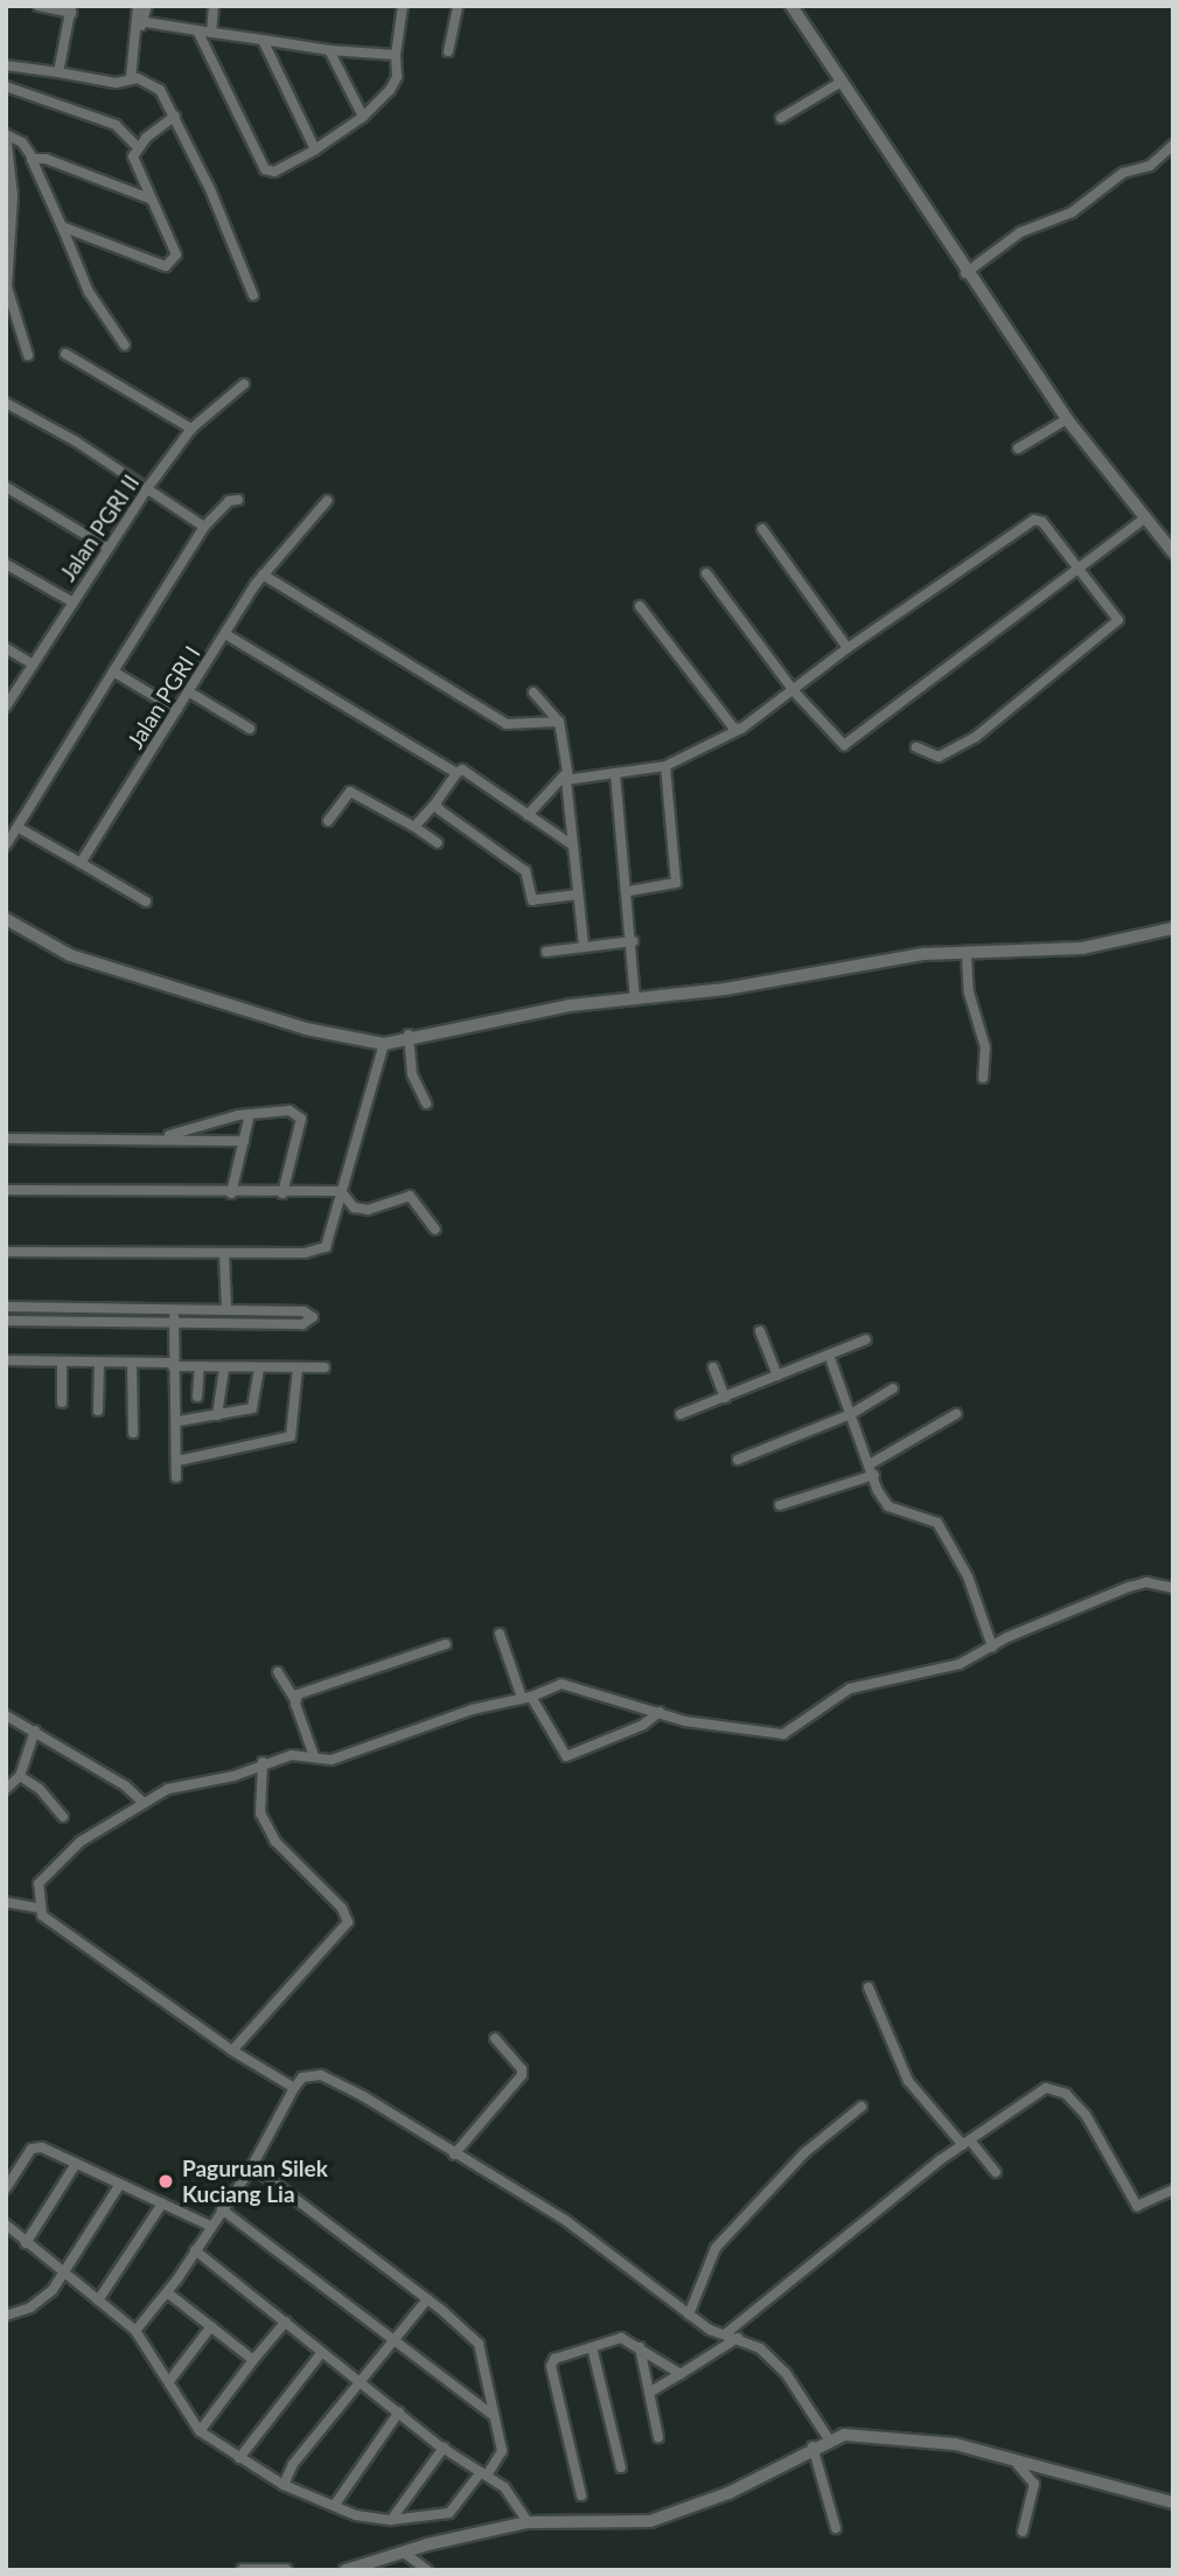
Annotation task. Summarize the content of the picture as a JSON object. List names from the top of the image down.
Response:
{
  "streets": {
    "street": ["Jalan PGRI II", "Jalan PGRI I"]
  },
  "places": ["Paguruan Silek Kuciang Lia"]
}
